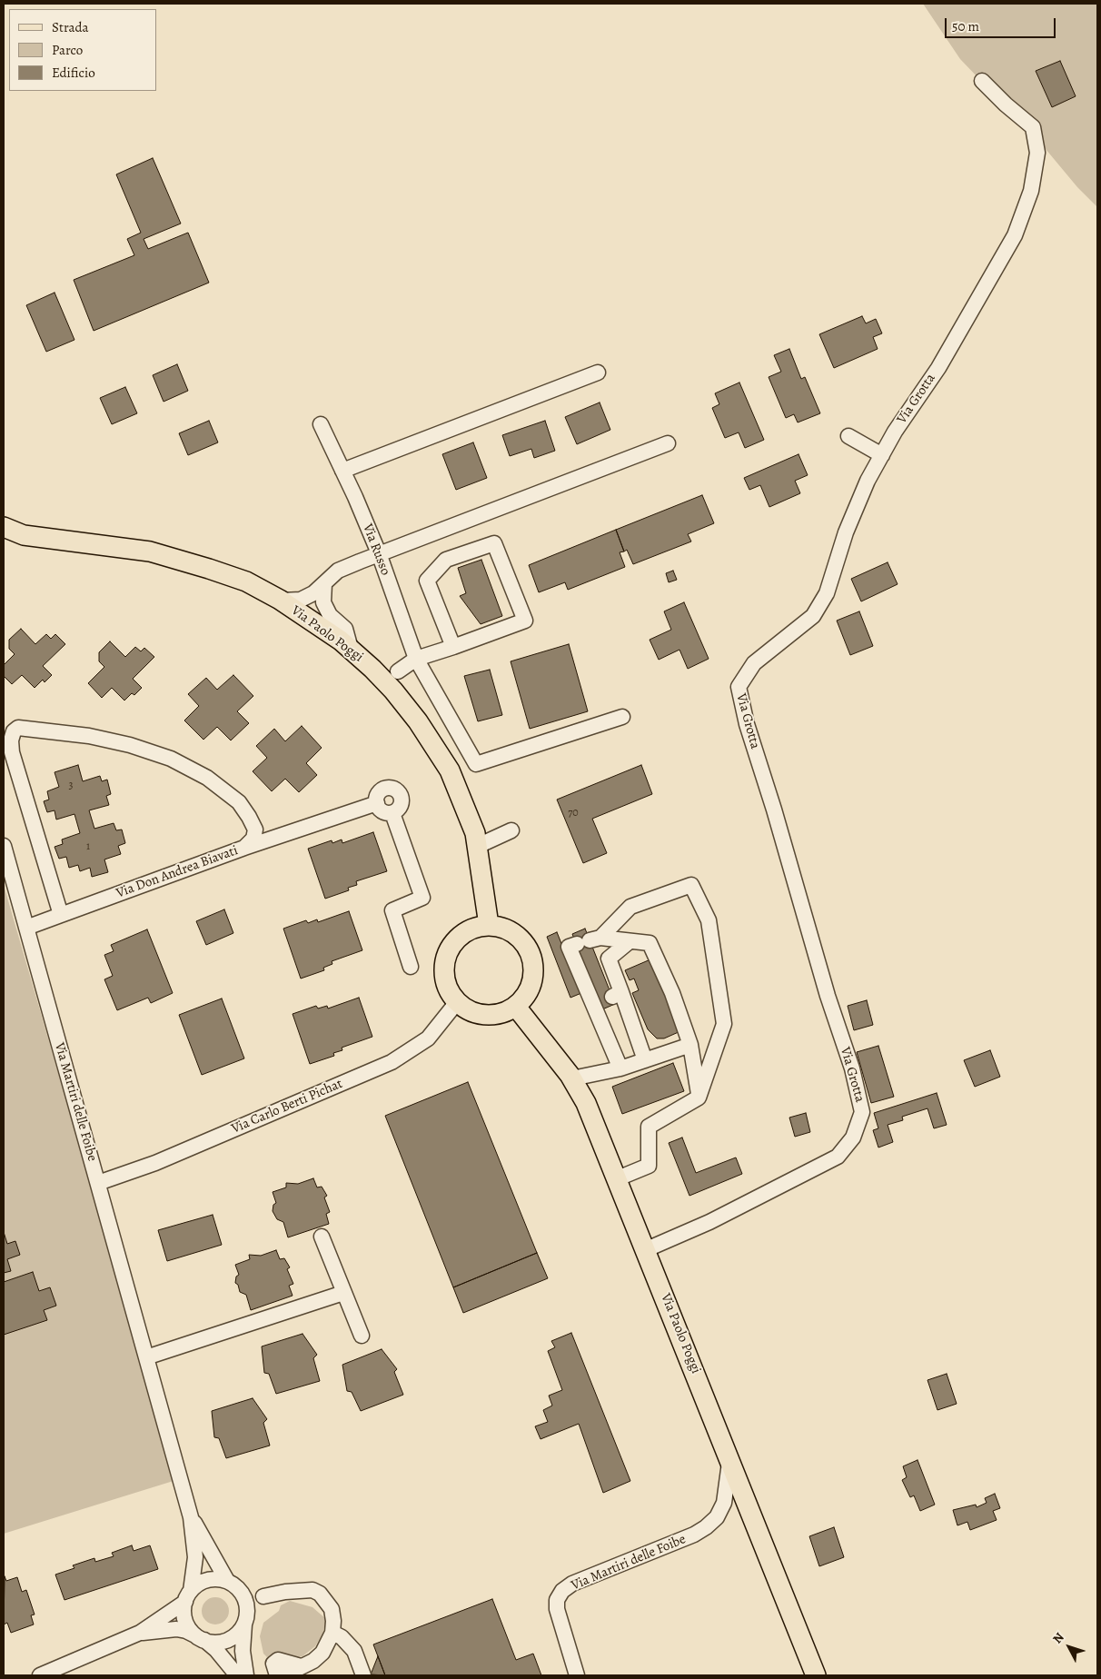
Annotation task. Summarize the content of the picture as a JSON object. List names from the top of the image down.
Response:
{
  "streets": {
    "main road": ["Via Paolo Poggi"],
    "street": [
      "Via Grotta",
      "Via Russo",
      "Via Don Andrea Biavati",
      "Via Martiri delle Foibe",
      "Via Carlo Berti Pichat"
    ]
  },
  "crossings": [
    ["Via Grotta", "Via Paolo Poggi"],
    ["Via Paolo Poggi", "Via Martiri delle Foibe"],
    ["Via Paolo Poggi", "Via Carlo Berti Pichat"],
    ["Via Don Andrea Biavati", "Via Martiri delle Foibe"],
    ["Via Martiri delle Foibe", "Via Carlo Berti Pichat"]
  ],
  "house_numbers": ["3", "70", "1"],
  "legend": ["Strada", "Parco", "Edificio"],
  "scale_bar": "50 m",
  "north": "top left"
}
